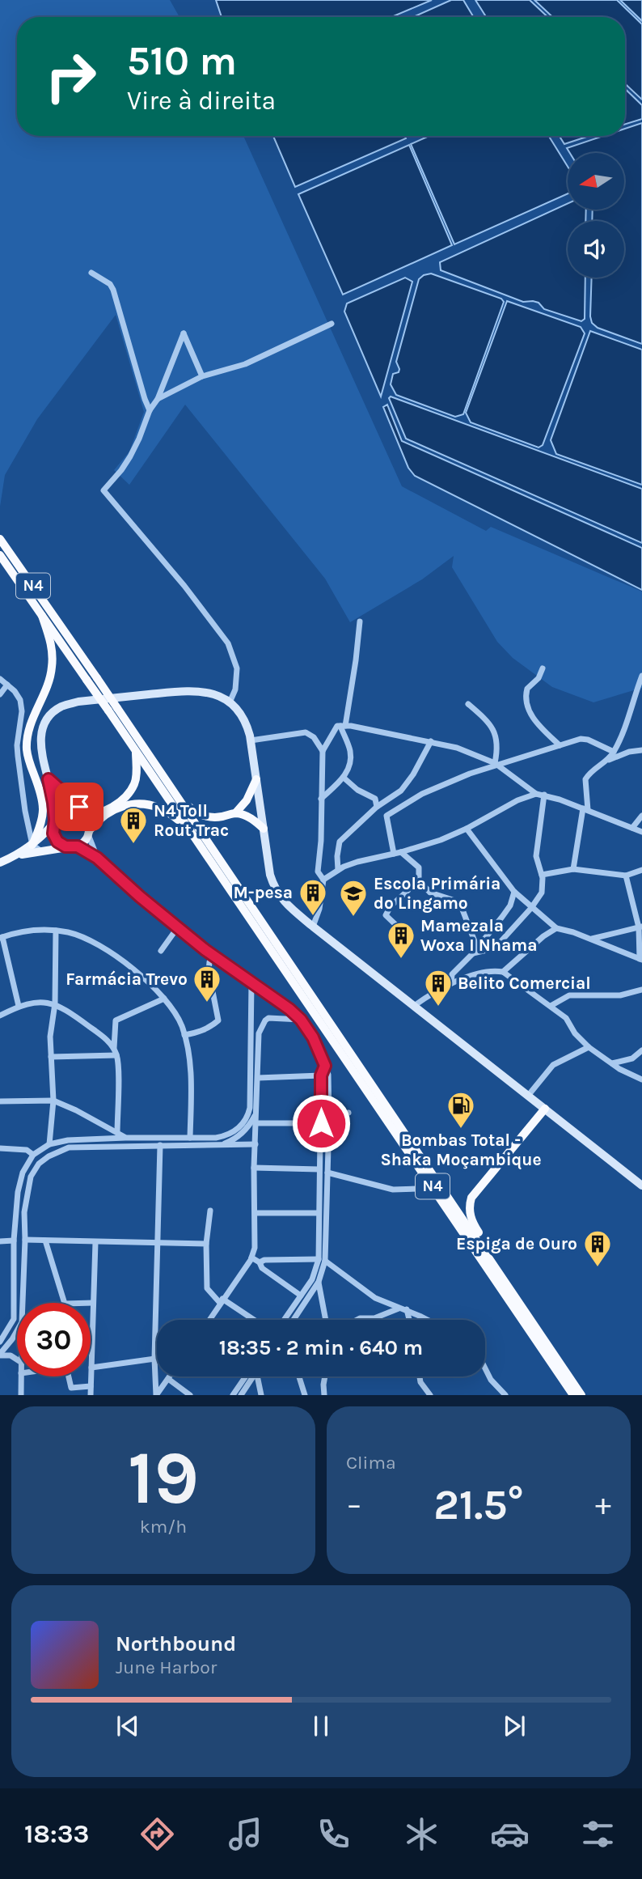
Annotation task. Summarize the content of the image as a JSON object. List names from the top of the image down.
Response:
{
  "streets": {
    "highway": ["N4"]
  },
  "places": {
    "building": [
      "N4 Toll Rout Trac",
      "M-pesa",
      "Mamezala Woxa I Nhama",
      "Farmácia Trevo",
      "Belito Comercial",
      "Espiga de Ouro"
    ],
    "school or university": ["Escola Primária do Lingamo"],
    "fuel station": ["Bombas Total - Shaka Moçambique"]
  },
  "north": "left",
  "page": {
    "turn": ["510 m", "Vire à direita"],
    "limit": "30",
    "trip": "18:35 · 2 min · 640 m",
    "tile": [
      ["19", "km/h"],
      "Clima"
    ],
    "heat": ["−", "21.5°", "+"],
    "song": ["Northbound", "June Harbor"],
    "tabs": "18:33"
  }
}
